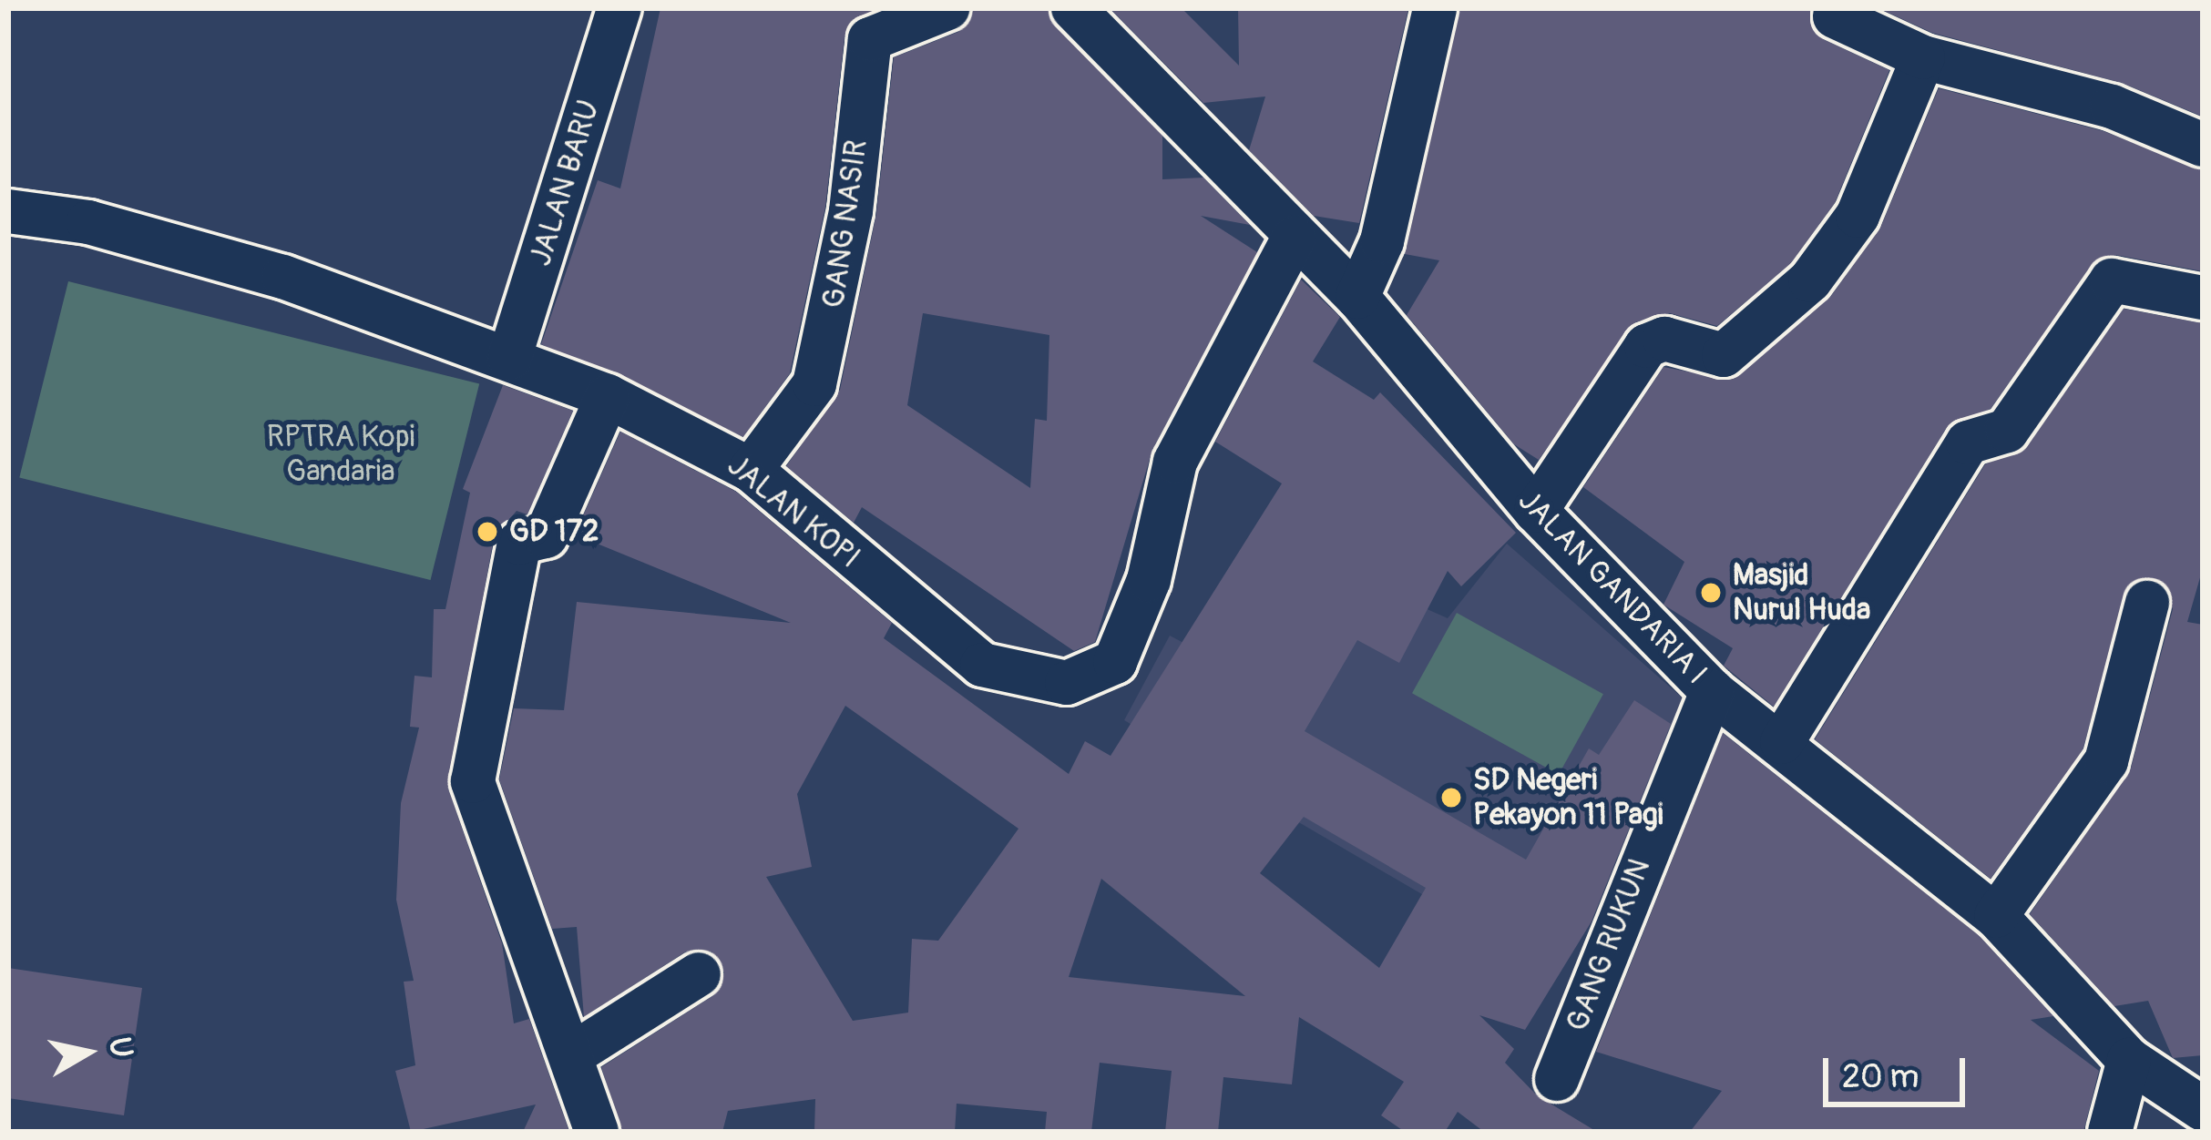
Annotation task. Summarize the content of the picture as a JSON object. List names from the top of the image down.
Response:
{
  "streets": {
    "street": [
      "JALAN BARU",
      "GANG NASIR",
      "JALAN KOPI",
      "JALAN GANDARIA I",
      "GANG RUKUN"
    ]
  },
  "crossings": [
    ["JALAN BARU", "JALAN KOPI"],
    ["GANG NASIR", "JALAN KOPI"],
    ["JALAN KOPI", "JALAN GANDARIA I"],
    ["JALAN GANDARIA I", "GANG RUKUN"]
  ],
  "parks": ["RPTRA Kopi Gandaria"],
  "places": ["GD 172", "Masjid Nurul Huda", "SD Negeri Pekayon 11 Pagi"],
  "scale_bar": "20 m",
  "north": "right"
}
